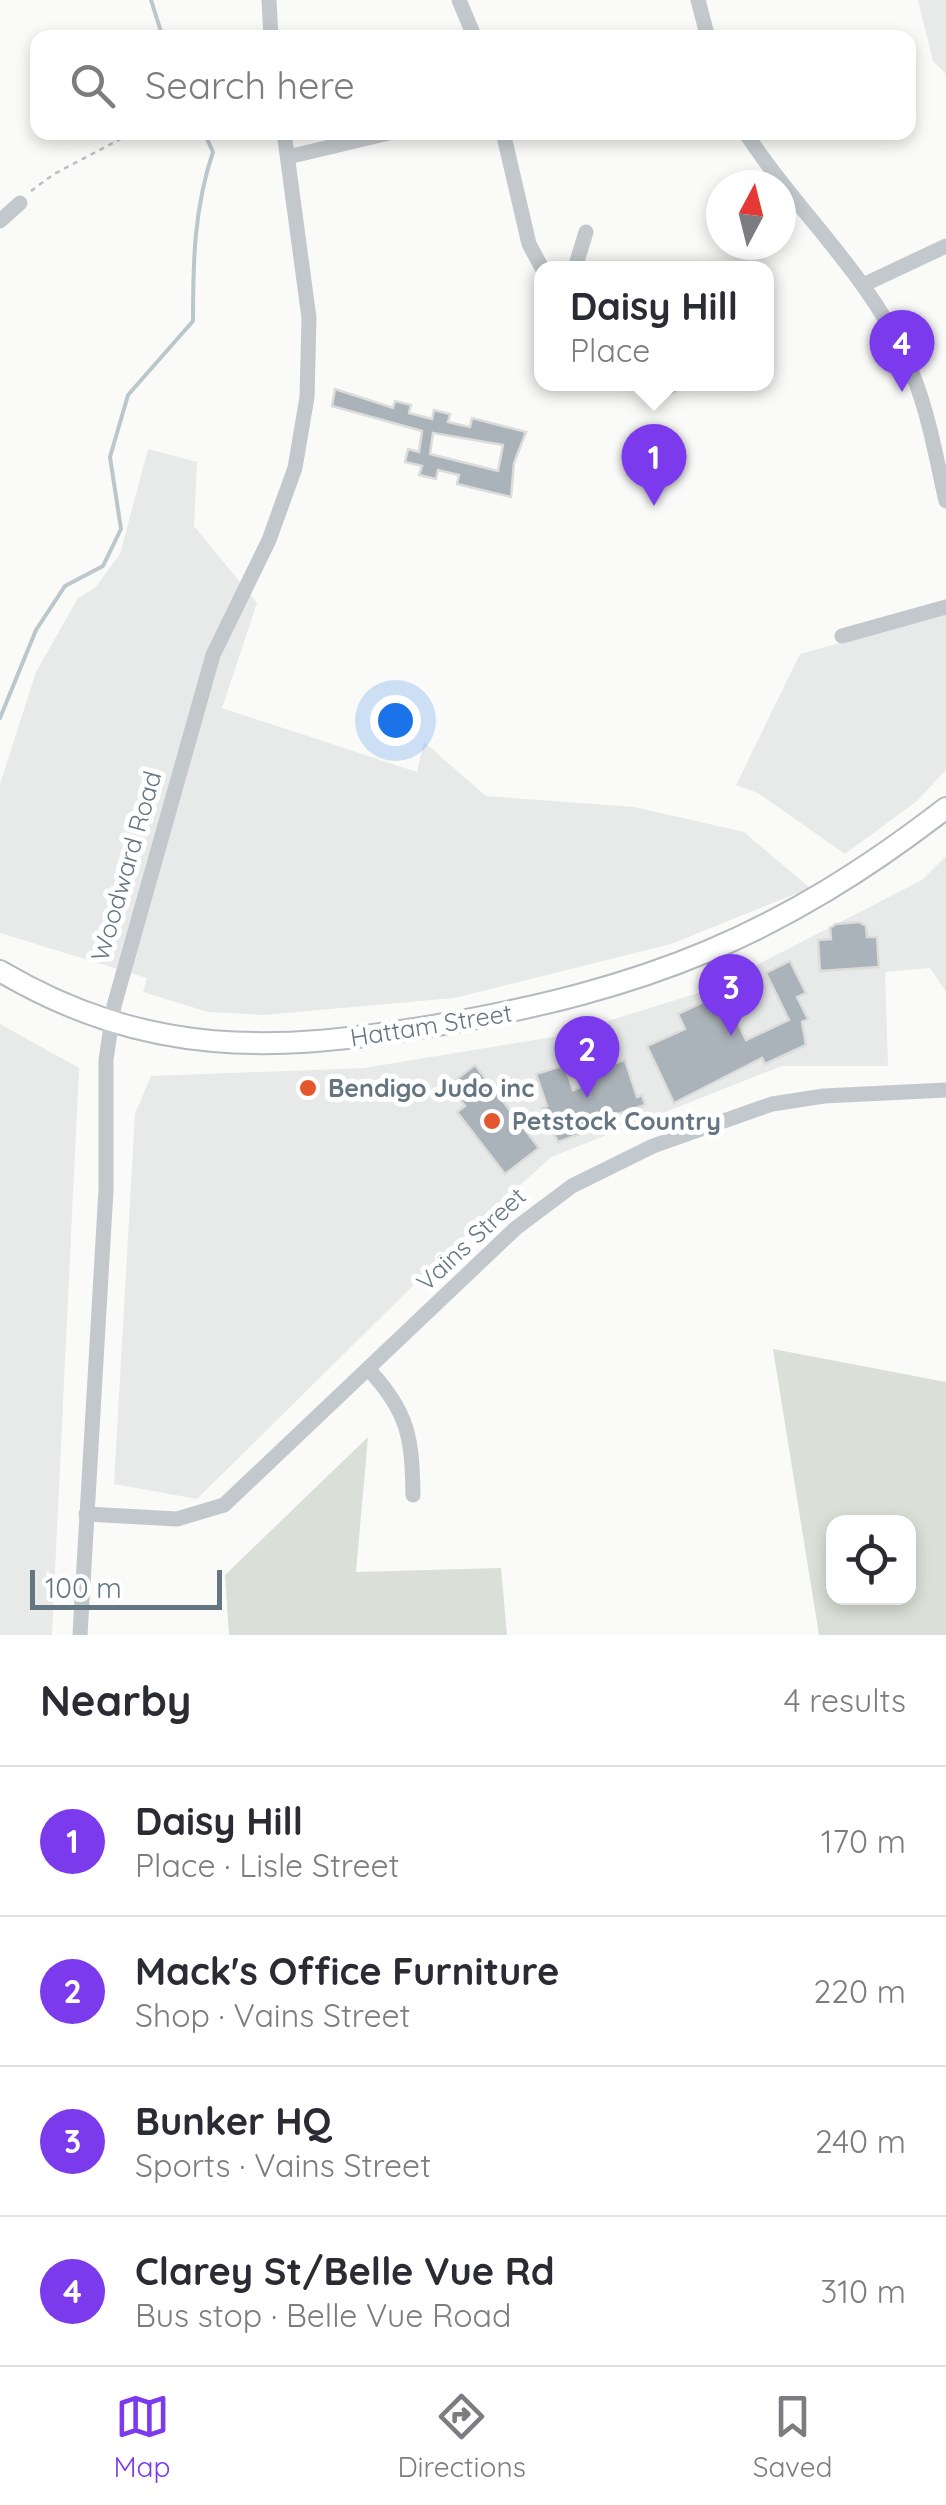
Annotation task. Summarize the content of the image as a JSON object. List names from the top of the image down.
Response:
{
  "streets": {
    "main road": ["Hattam Street"],
    "street": ["Woodward Road", "Vains Street"]
  },
  "crossings": [
    ["Woodward Road", "Hattam Street"],
    ["Woodward Road", "Vains Street"]
  ],
  "places": ["Bendigo Judo inc", "Petstock Country"],
  "scale_bar": "100 m",
  "north": "top",
  "page": {
    "search": "Search here",
    "popup": ["Daisy Hill", "Place"],
    "pins": [
      "4",
      "1",
      "3",
      "2"
    ],
    "scale": "100 m",
    "heading": ["Nearby", "4 results"],
    "list": [
      {
        "mark": "1",
        "name": "Daisy Hill",
        "note": "Place · Lisle Street",
        "value": "170 m"
      },
      {
        "mark": "2",
        "name": "Mack's Office Furniture",
        "note": "Shop · Vains Street",
        "value": "220 m"
      },
      {
        "mark": "3",
        "name": "Bunker HQ",
        "note": "Sports · Vains Street",
        "value": "240 m"
      },
      {
        "mark": "4",
        "name": "Clarey St/Belle Vue Rd",
        "note": "Bus stop · Belle Vue Road",
        "value": "310 m"
      }
    ],
    "nav": ["Map", "Directions", "Saved"]
  }
}
